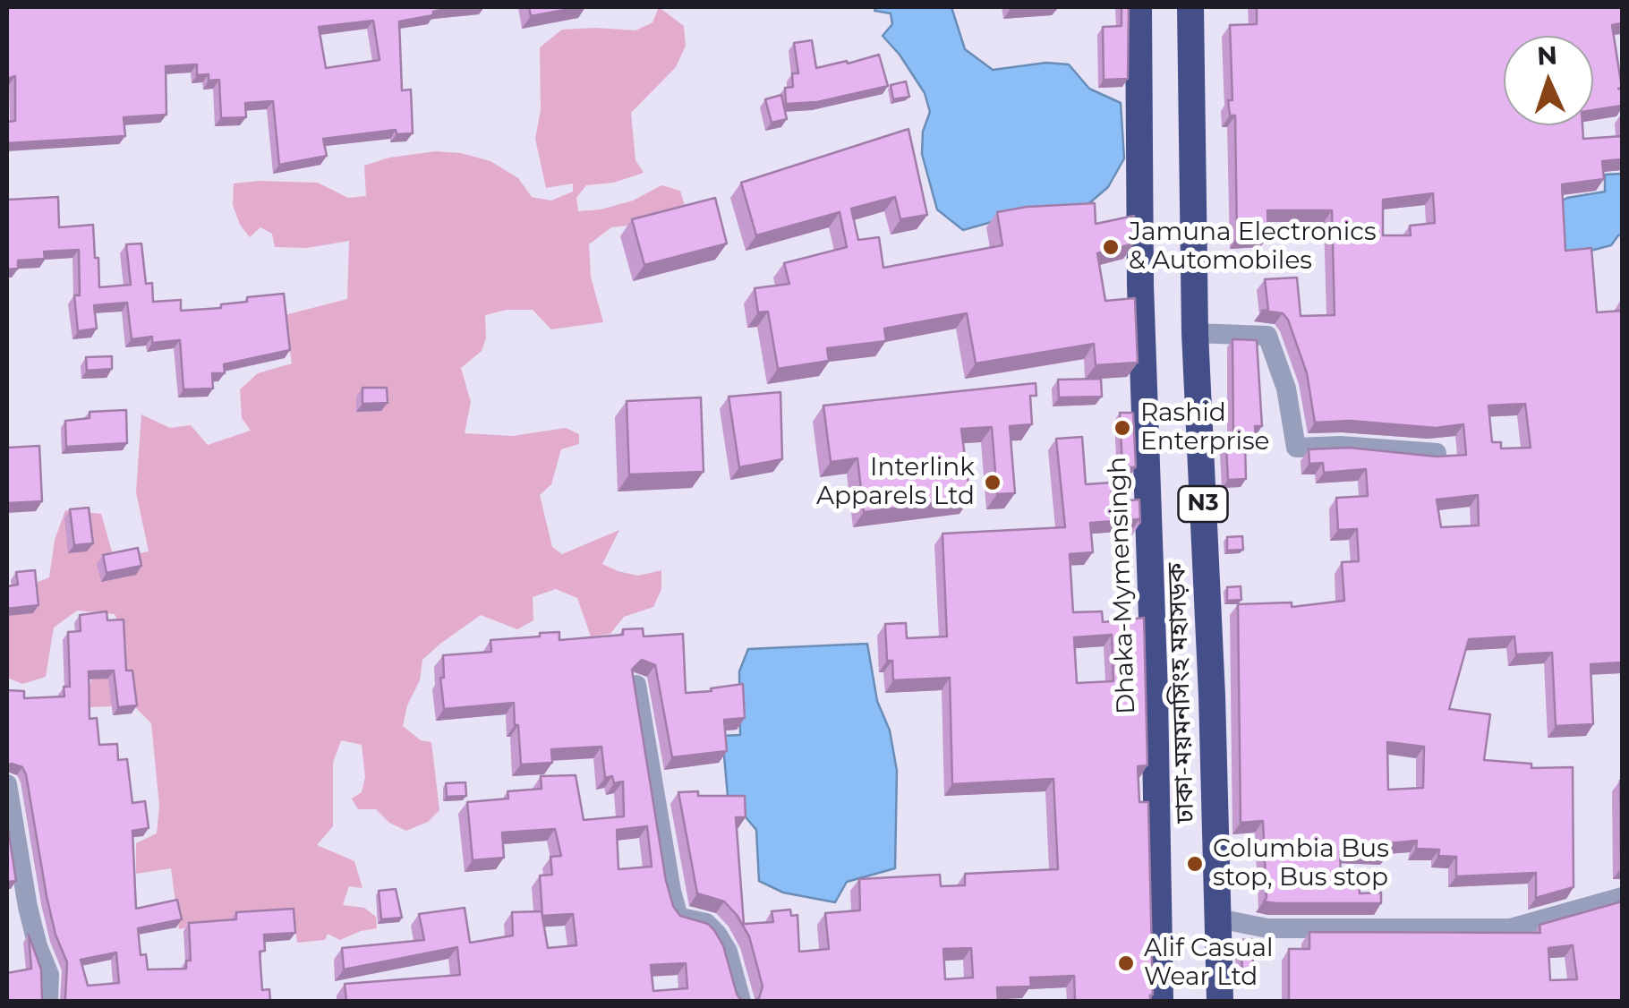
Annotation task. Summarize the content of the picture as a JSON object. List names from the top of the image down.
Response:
{
  "streets": {
    "highway": ["N3", "Dhaka-Mymensingh", "ঢাকা-ময়মনসিংহ মহাসড়ক"]
  },
  "places": [
    "Jamuna Electronics & Automobiles",
    "Rashid Enterprise",
    "Interlink Apparels Ltd",
    "Columbia Bus stop, Bus stop",
    "Alif Casual Wear Ltd"
  ],
  "north": "top"
}
